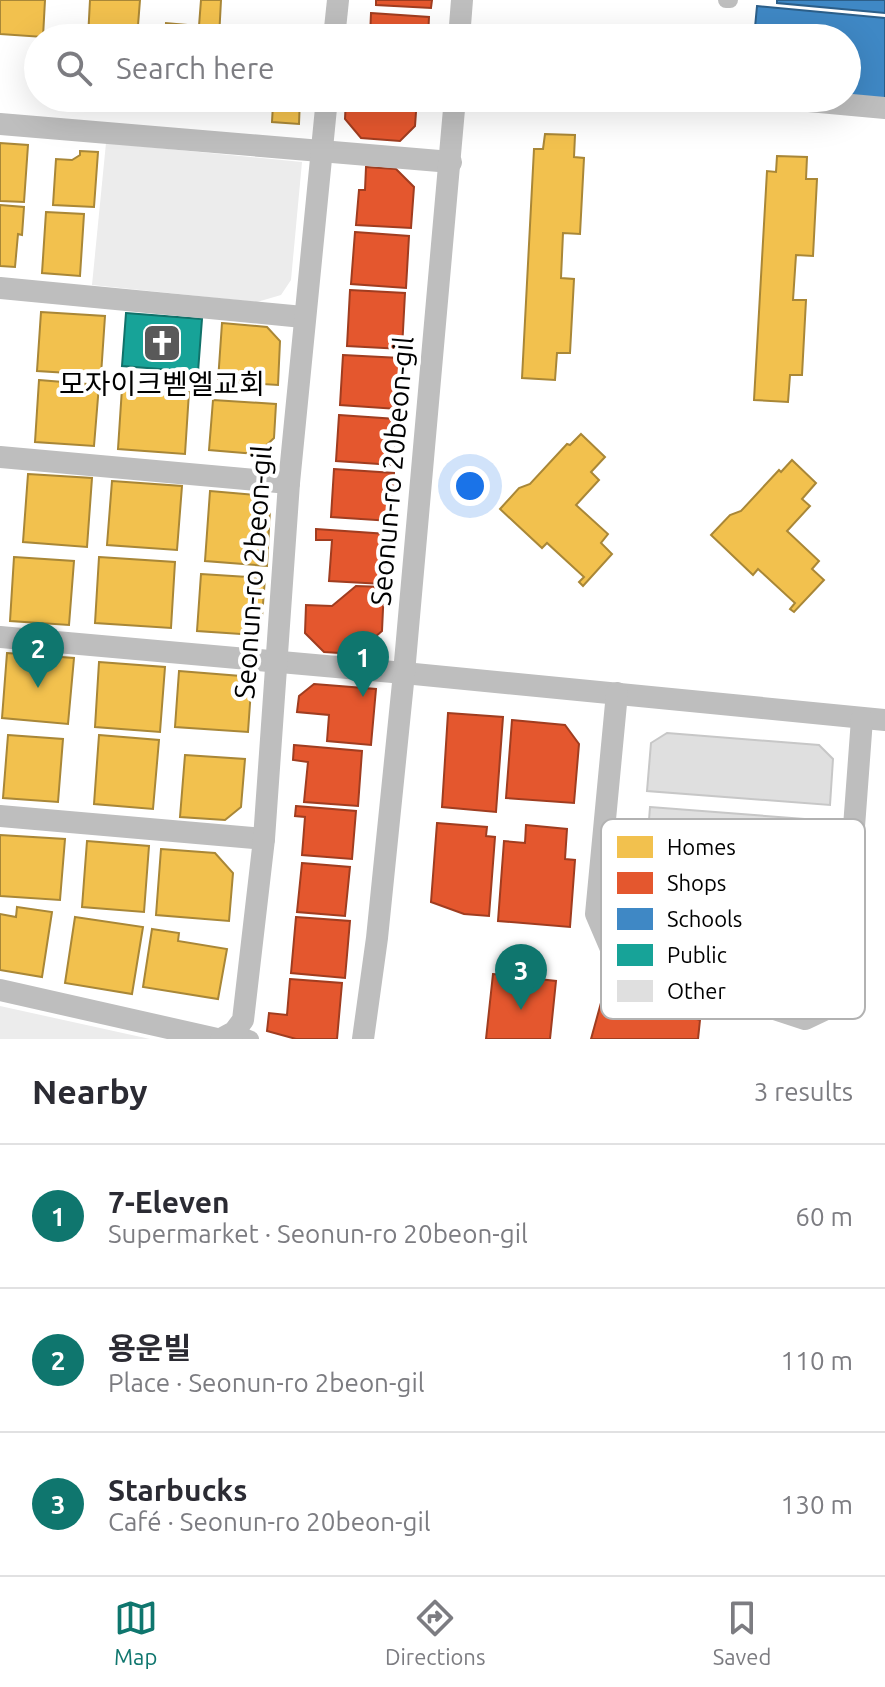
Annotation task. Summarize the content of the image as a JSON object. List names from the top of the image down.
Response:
{
  "streets": {
    "street": ["Seonun-ro 20beon-gil", "Seonun-ro 2beon-gil"]
  },
  "places": {
    "church": ["모자이크벧엘교회"]
  },
  "legend": [
    "Homes",
    "Shops",
    "Schools",
    "Public",
    "Other"
  ],
  "page": {
    "search": "Search here",
    "pins": ["2", "1", "3"],
    "heading": ["Nearby", "3 results"],
    "list": [
      {
        "mark": "1",
        "name": "7-Eleven",
        "note": "Supermarket · Seonun-ro 20beon-gil",
        "value": "60 m"
      },
      {
        "mark": "2",
        "name": "용운빌",
        "note": "Place · Seonun-ro 2beon-gil",
        "value": "110 m"
      },
      {
        "mark": "3",
        "name": "Starbucks",
        "note": "Café · Seonun-ro 20beon-gil",
        "value": "130 m"
      }
    ],
    "nav": ["Map", "Directions", "Saved"]
  }
}
